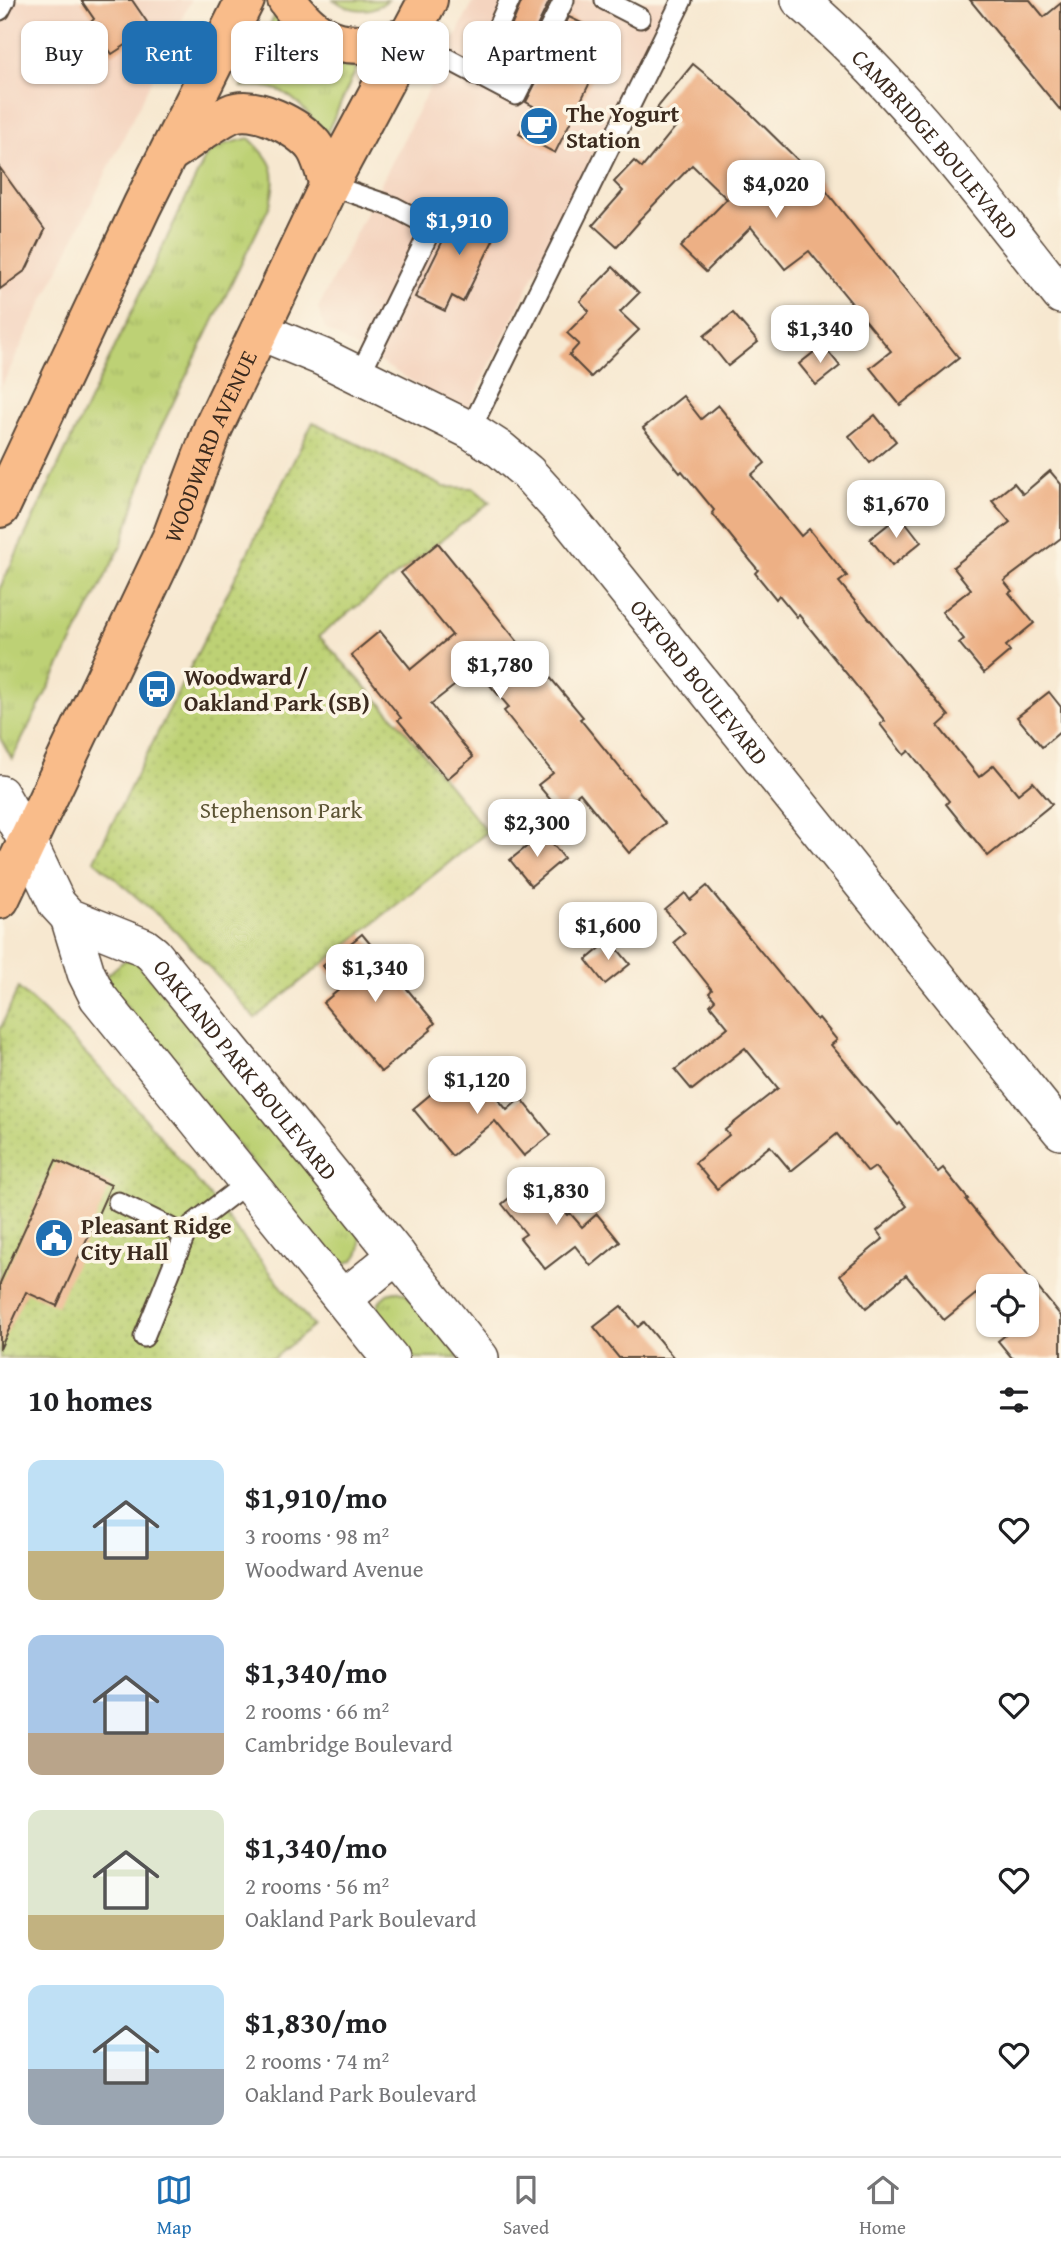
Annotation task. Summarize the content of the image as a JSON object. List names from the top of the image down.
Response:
{
  "streets": {
    "main road": ["WOODWARD AVENUE"],
    "street": ["CAMBRIDGE BOULEVARD", "OXFORD BOULEVARD", "OAKLAND PARK BOULEVARD"]
  },
  "crossings": [
    ["WOODWARD AVENUE", "OXFORD BOULEVARD"]
  ],
  "parks": ["Stephenson Park"],
  "places": {
    "cafe": ["The Yogurt Station"],
    "bus stop": ["Woodward / Oakland Park (SB)"],
    "public building": ["Pleasant Ridge City Hall"]
  },
  "page": {
    "chip": [
      "Buy",
      "Rent",
      "Filters",
      "New",
      "Apartment"
    ],
    "price": [
      "$4,020",
      "$1,910",
      "$1,340",
      "$1,670",
      "$1,780",
      "$2,300",
      "$1,600",
      "$1,340",
      "$1,120",
      "$1,830"
    ],
    "heading": "10 homes",
    "list": [
      {
        "name": "$1,910/mo",
        "note": "3 rooms · 98 m² · Woodward Avenue"
      },
      {
        "name": "$1,340/mo",
        "note": "2 rooms · 66 m² · Cambridge Boulevard"
      },
      {
        "name": "$1,340/mo",
        "note": "2 rooms · 56 m² · Oakland Park Boulevard"
      },
      {
        "name": "$1,830/mo",
        "note": "2 rooms · 74 m² · Oakland Park Boulevard"
      }
    ],
    "tabs": ["Map", "Saved", "Home"]
  }
}
